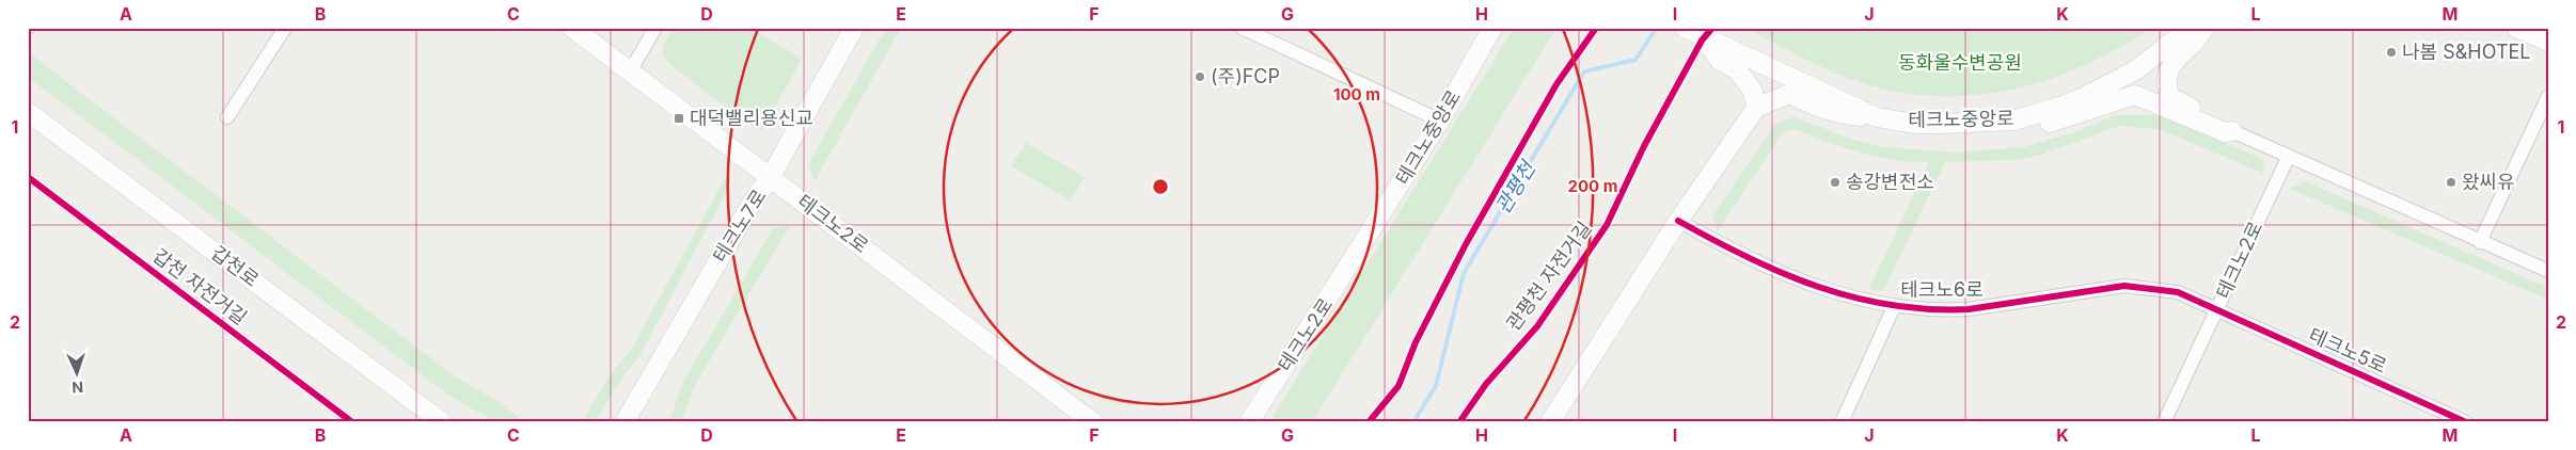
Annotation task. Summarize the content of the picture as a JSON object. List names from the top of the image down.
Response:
{
  "streets": {
    "main road": [
      "테크노중앙로",
      "테크노2로",
      "테크노7로",
      "갑천로"
    ],
    "street": ["테크노6로", "테크노5로"],
    "cycle path": ["관평천 자전거길", "갑천 자전거길"]
  },
  "crossings": [
    ["테크노중앙로", "테크노2로"],
    ["테크노2로", "테크노7로"],
    ["테크노2로", "테크노6로"],
    ["테크노2로", "테크노5로"],
    ["테크노6로", "테크노5로"]
  ],
  "water": ["관평천"],
  "parks": ["동화울수변공원"],
  "places": {
    "other": [
      "나봄 S&HOTEL",
      "(주)FCP",
      "송강변전소",
      "왔씨유"
    ],
    "transit": ["대덕밸리용신교"]
  },
  "north": "bottom",
  "grid": {
    "columns": [
      "A",
      "B",
      "C",
      "D",
      "E",
      "F",
      "G",
      "H",
      "I",
      "J",
      "K",
      "L",
      "M"
    ],
    "rows": ["1", "2"]
  },
  "rings": ["100 m", "200 m"]
}
